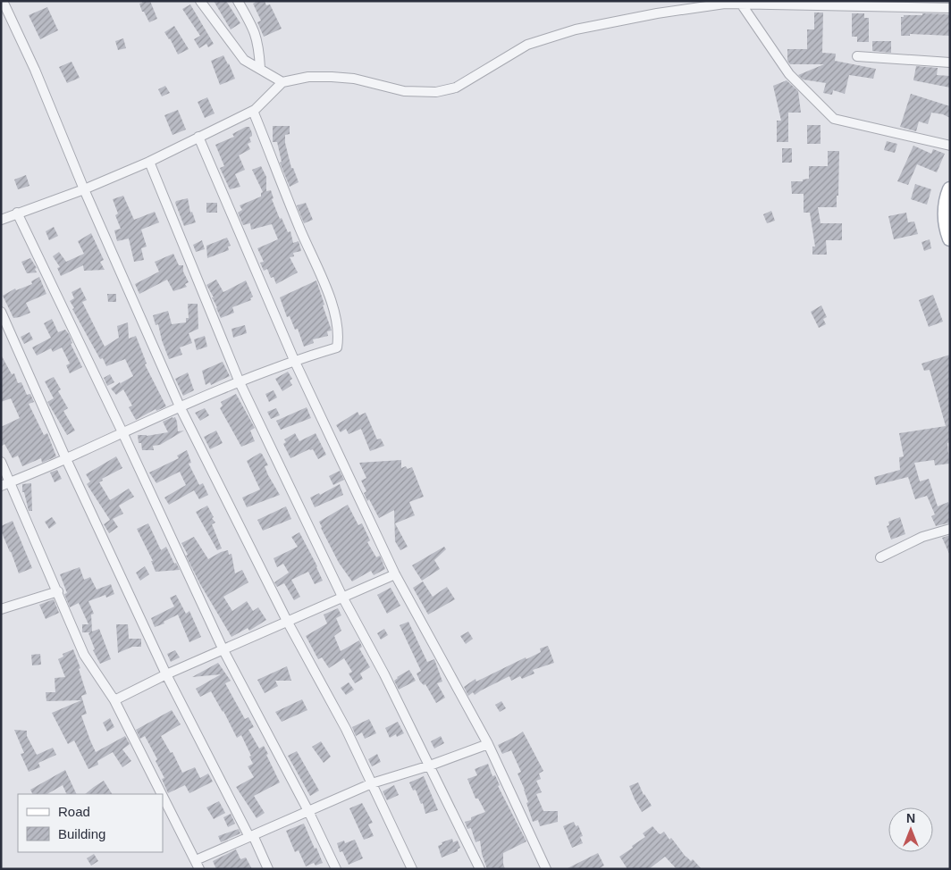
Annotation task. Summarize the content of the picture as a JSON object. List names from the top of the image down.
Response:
{
  "legend": ["Road", "Building"],
  "north": "top"
}
